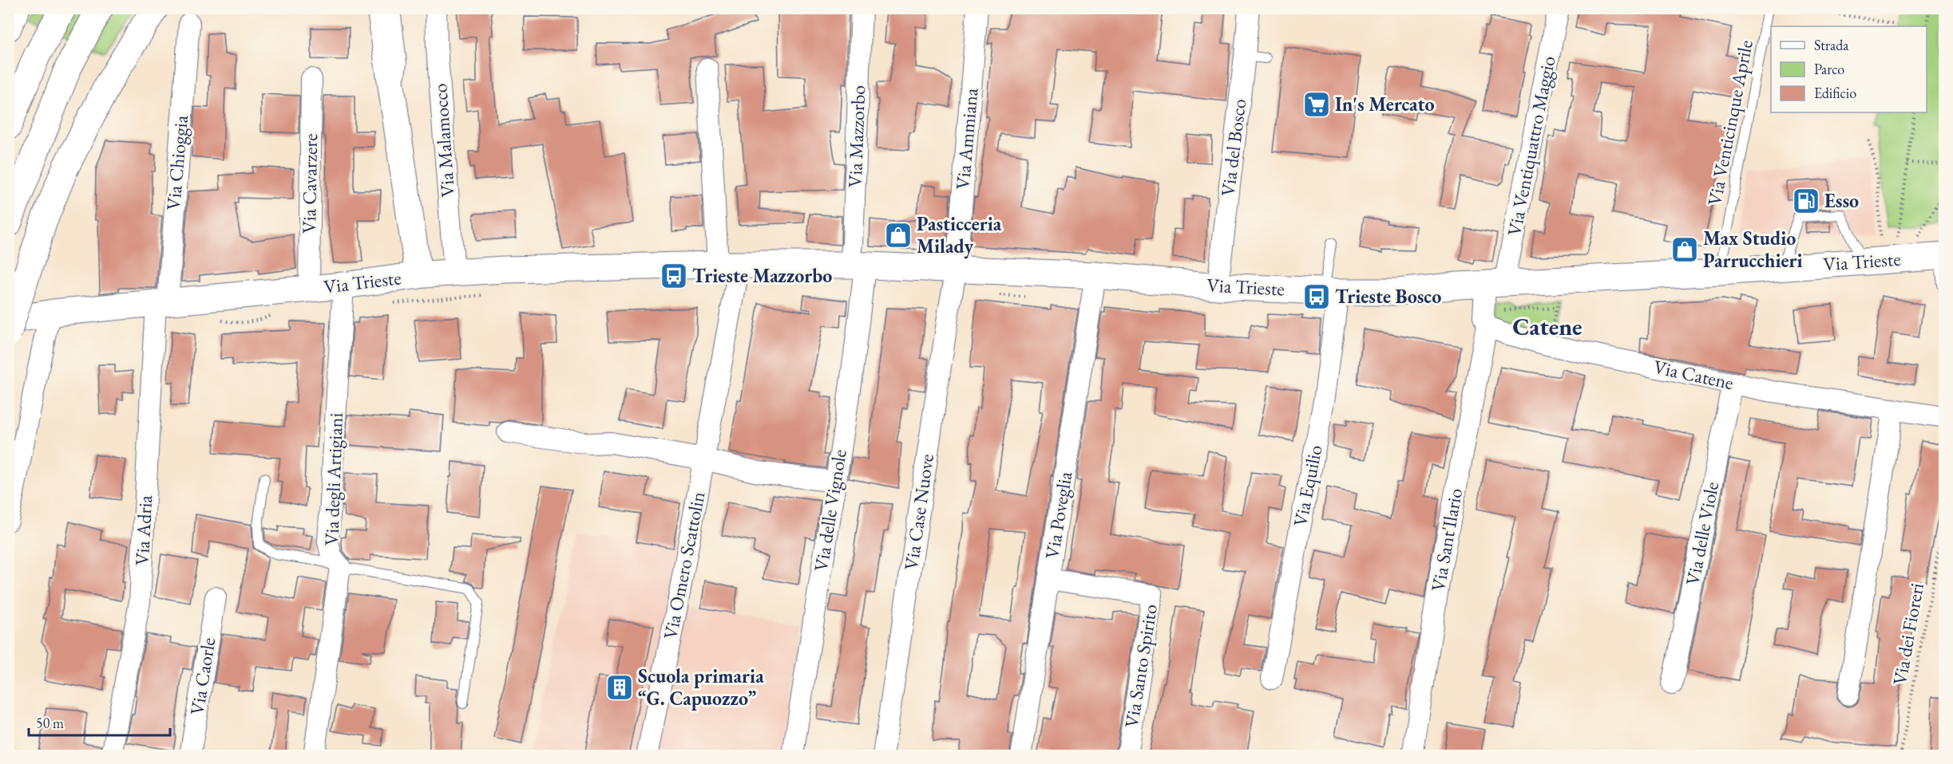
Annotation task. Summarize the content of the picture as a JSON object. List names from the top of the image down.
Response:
{
  "streets": {
    "main road": ["Via Trieste"],
    "street": [
      "Via Mazzorbo",
      "Via Ammiana",
      "Via Malamocco",
      "Via Ventiquattro Maggio",
      "Via del Bosco",
      "Via Chioggia",
      "Via Cavarzere",
      "Via Catene",
      "Via degli Artigiani",
      "Via Equilio",
      "Via delle Vignole",
      "Via Case Nuove",
      "Via Poveglia",
      "Via Adria",
      "Via delle Viole",
      "Via Sant'Ilario",
      "Via Omero Scattolin",
      "Via Santo Spirito",
      "Via Caorle"
    ],
    "lane": ["Via Venticinque Aprile"],
    "path": ["Via dei Fioreri"]
  },
  "crossings": [
    ["Via Venticinque Aprile", "Via Trieste"],
    ["Via Mazzorbo", "Via Trieste"],
    ["Via Mazzorbo", "Via delle Vignole"],
    ["Via Ammiana", "Via Trieste"],
    ["Via Ammiana", "Via Case Nuove"],
    ["Via Malamocco", "Via Trieste"],
    ["Via Ventiquattro Maggio", "Via Trieste"],
    ["Via del Bosco", "Via Trieste"],
    ["Via Chioggia", "Via Trieste"],
    ["Via Chioggia", "Via Adria"],
    ["Via Cavarzere", "Via Trieste"],
    ["Via Trieste", "Via degli Artigiani"],
    ["Via Trieste", "Via Equilio"],
    ["Via Trieste", "Via delle Vignole"],
    ["Via Trieste", "Via Case Nuove"],
    ["Via Trieste", "Via Poveglia"],
    ["Via Trieste", "Via Adria"],
    ["Via Trieste", "Via Omero Scattolin"],
    ["Via Catene", "Via delle Viole"],
    ["Via Catene", "Via Sant'Ilario"],
    ["Via Poveglia", "Via Santo Spirito"]
  ],
  "districts": ["Catene"],
  "places": {
    "supermarket": ["In's Mercato"],
    "fuel station": ["Esso"],
    "shop": ["Pasticceria Milady", "Max Studio Parrucchieri"],
    "bus stop": ["Trieste Mazzorbo", "Trieste Bosco"],
    "building": ["Scuola primaria “G. Capuozzo”"]
  },
  "legend": ["Strada", "Parco", "Edificio"],
  "scale_bar": "50 m"
}
